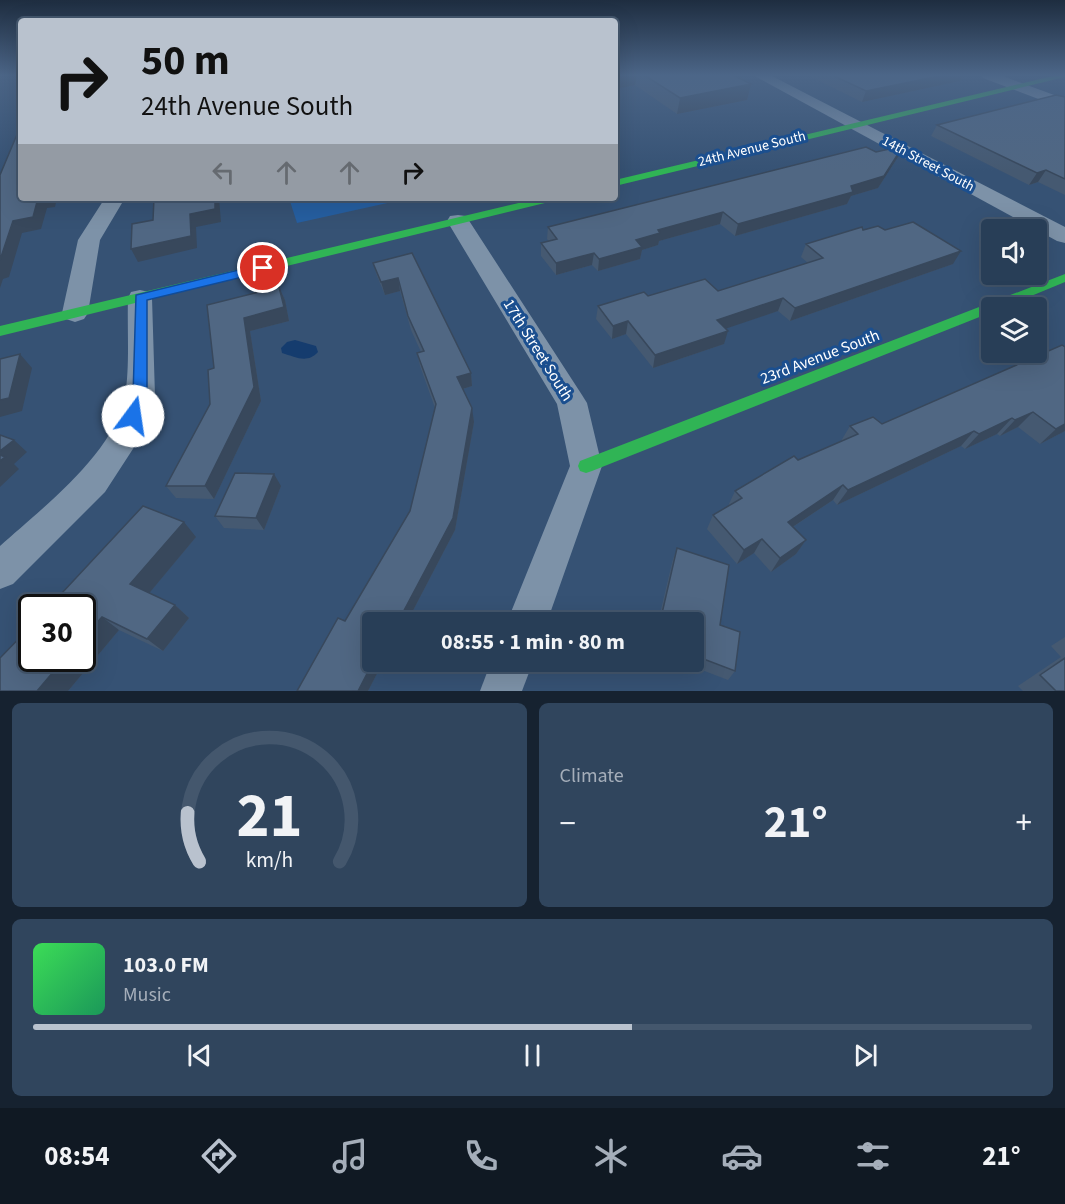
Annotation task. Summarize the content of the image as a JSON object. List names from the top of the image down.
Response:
{
  "streets": {
    "street": [
      "24th Avenue South",
      "14th Street South",
      "17th Street South",
      "23rd Avenue South"
    ]
  },
  "crossings": [
    ["24th Avenue South", "14th Street South"],
    ["17th Street South", "23rd Avenue South"]
  ],
  "page": {
    "turn": ["50 m", "24th Avenue South"],
    "limit": "30",
    "trip": "08:55 · 1 min · 80 m",
    "tile": "Climate",
    "heat": ["−", "21°", "+"],
    "song": ["103.0 FM", "Music"],
    "tabs": ["08:54", "21°"],
    "gauge": ["21", "km/h"]
  }
}
